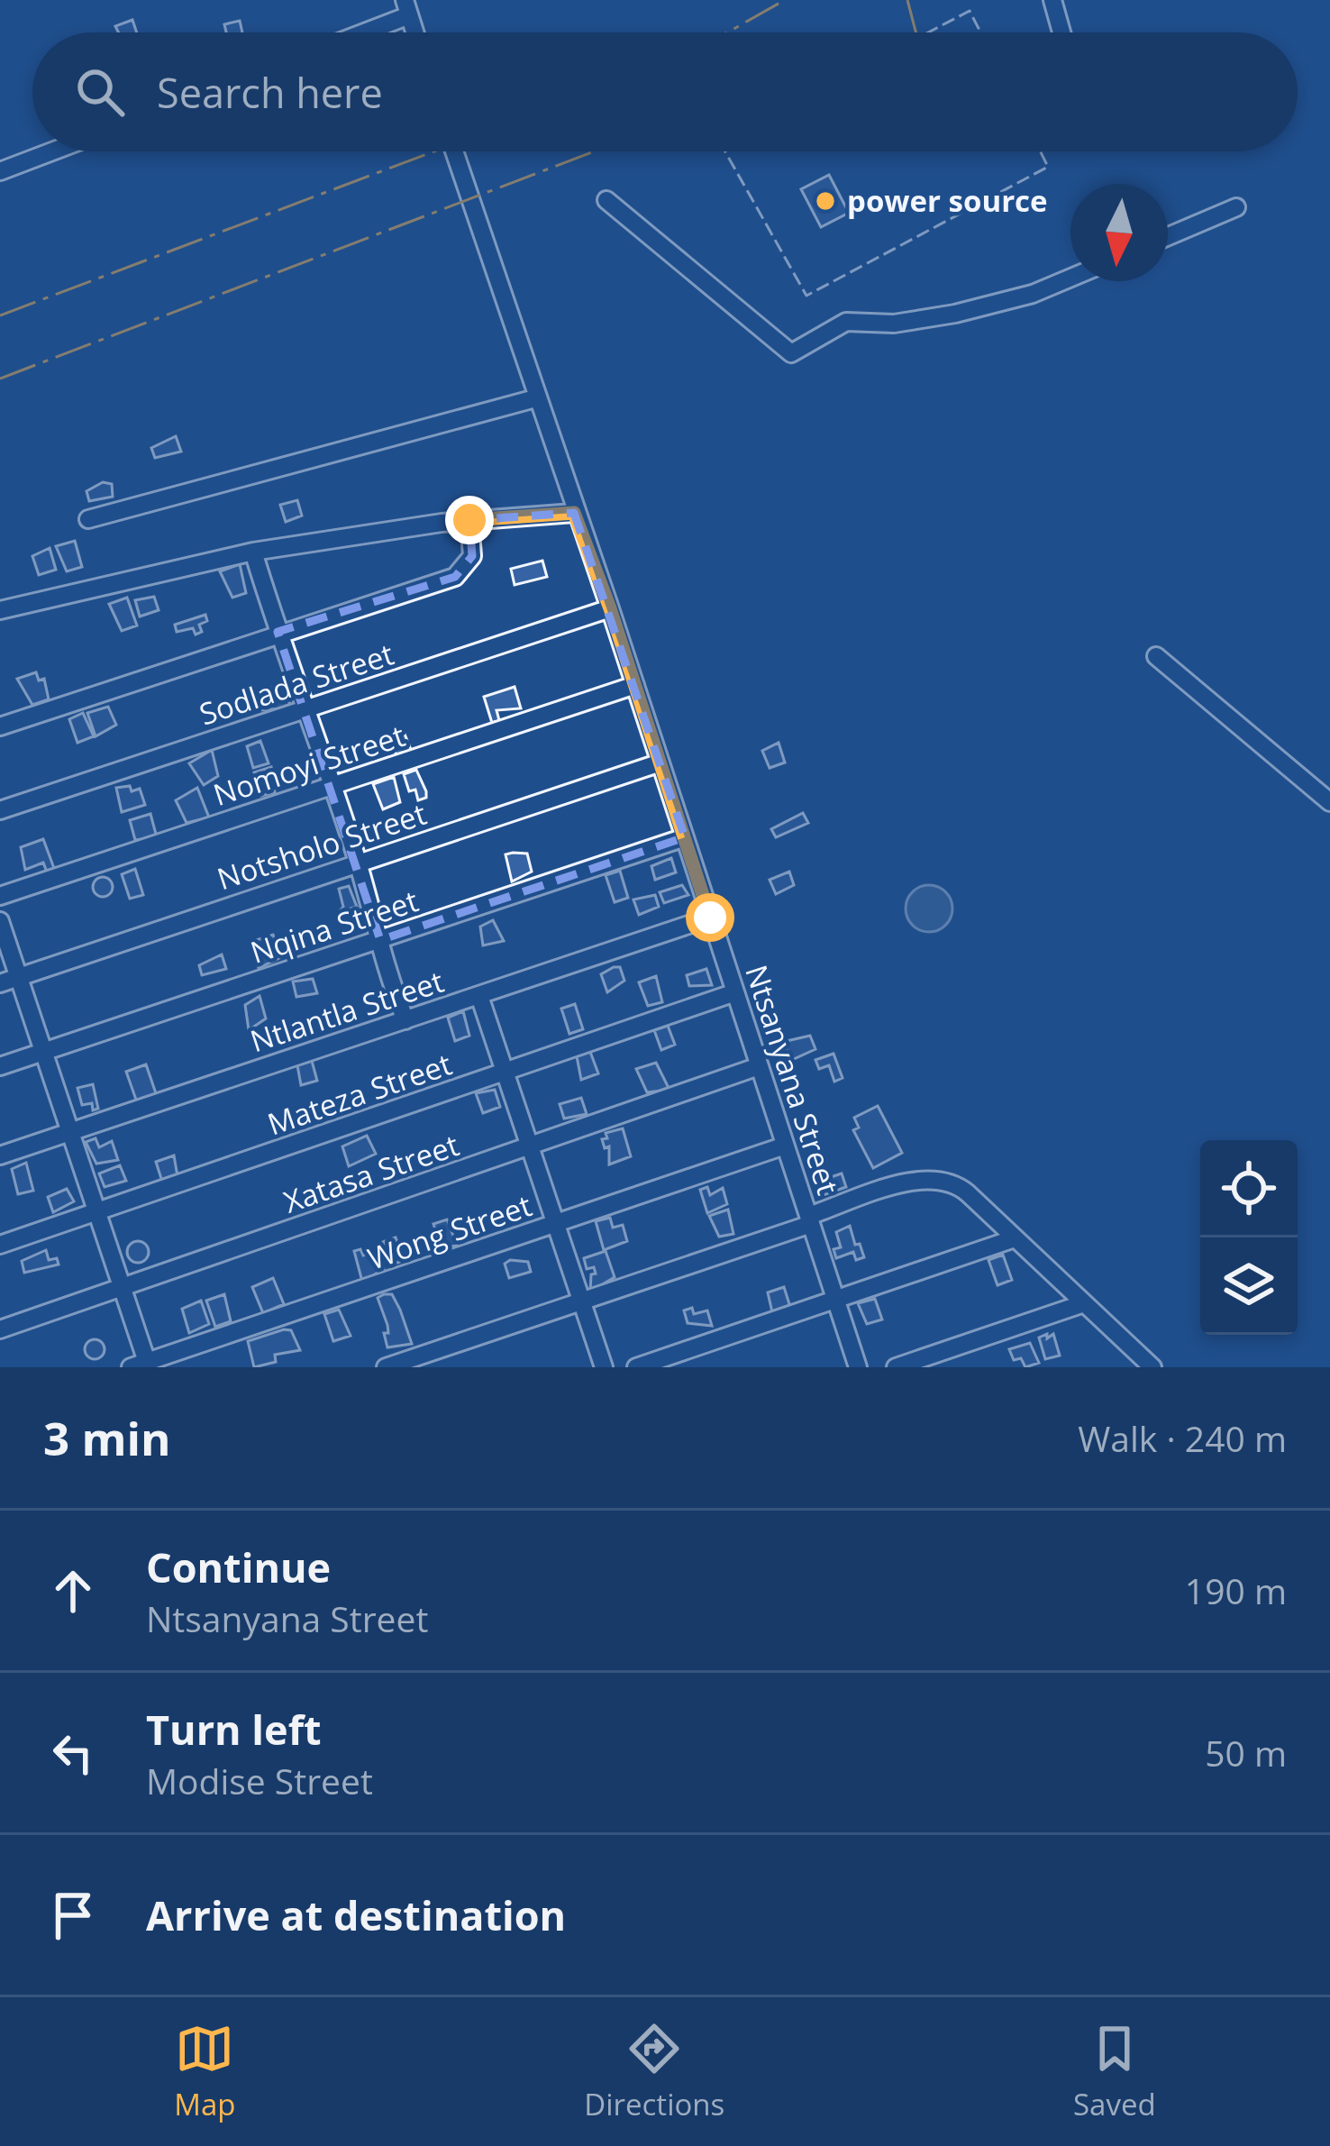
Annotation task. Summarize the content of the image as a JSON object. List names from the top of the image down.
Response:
{
  "streets": {
    "street": [
      "Sodlada Street",
      "Nomoyi Street",
      "Notsholo Street",
      "Nqina Street",
      "Ntlantla Street",
      "Ntsanyana Street",
      "Mateza Street",
      "Xatasa Street",
      "Wong Street"
    ]
  },
  "crossings": [
    ["Sodlada Street", "Ntsanyana Street"],
    ["Nomoyi Street", "Ntsanyana Street"],
    ["Notsholo Street", "Ntsanyana Street"],
    ["Nqina Street", "Ntsanyana Street"],
    ["Ntlantla Street", "Ntsanyana Street"],
    ["Ntsanyana Street", "Mateza Street"],
    ["Ntsanyana Street", "Xatasa Street"],
    ["Ntsanyana Street", "Wong Street"]
  ],
  "places": ["power source"],
  "north": "bottom",
  "page": {
    "search": "Search here",
    "heading": ["3 min", "Walk · 240 m"],
    "list": [
      ["Continue", "Ntsanyana Street", "190 m"],
      ["Turn left", "Modise Street", "50 m"],
      "Arrive at destination"
    ],
    "nav": ["Map", "Directions", "Saved"]
  }
}
